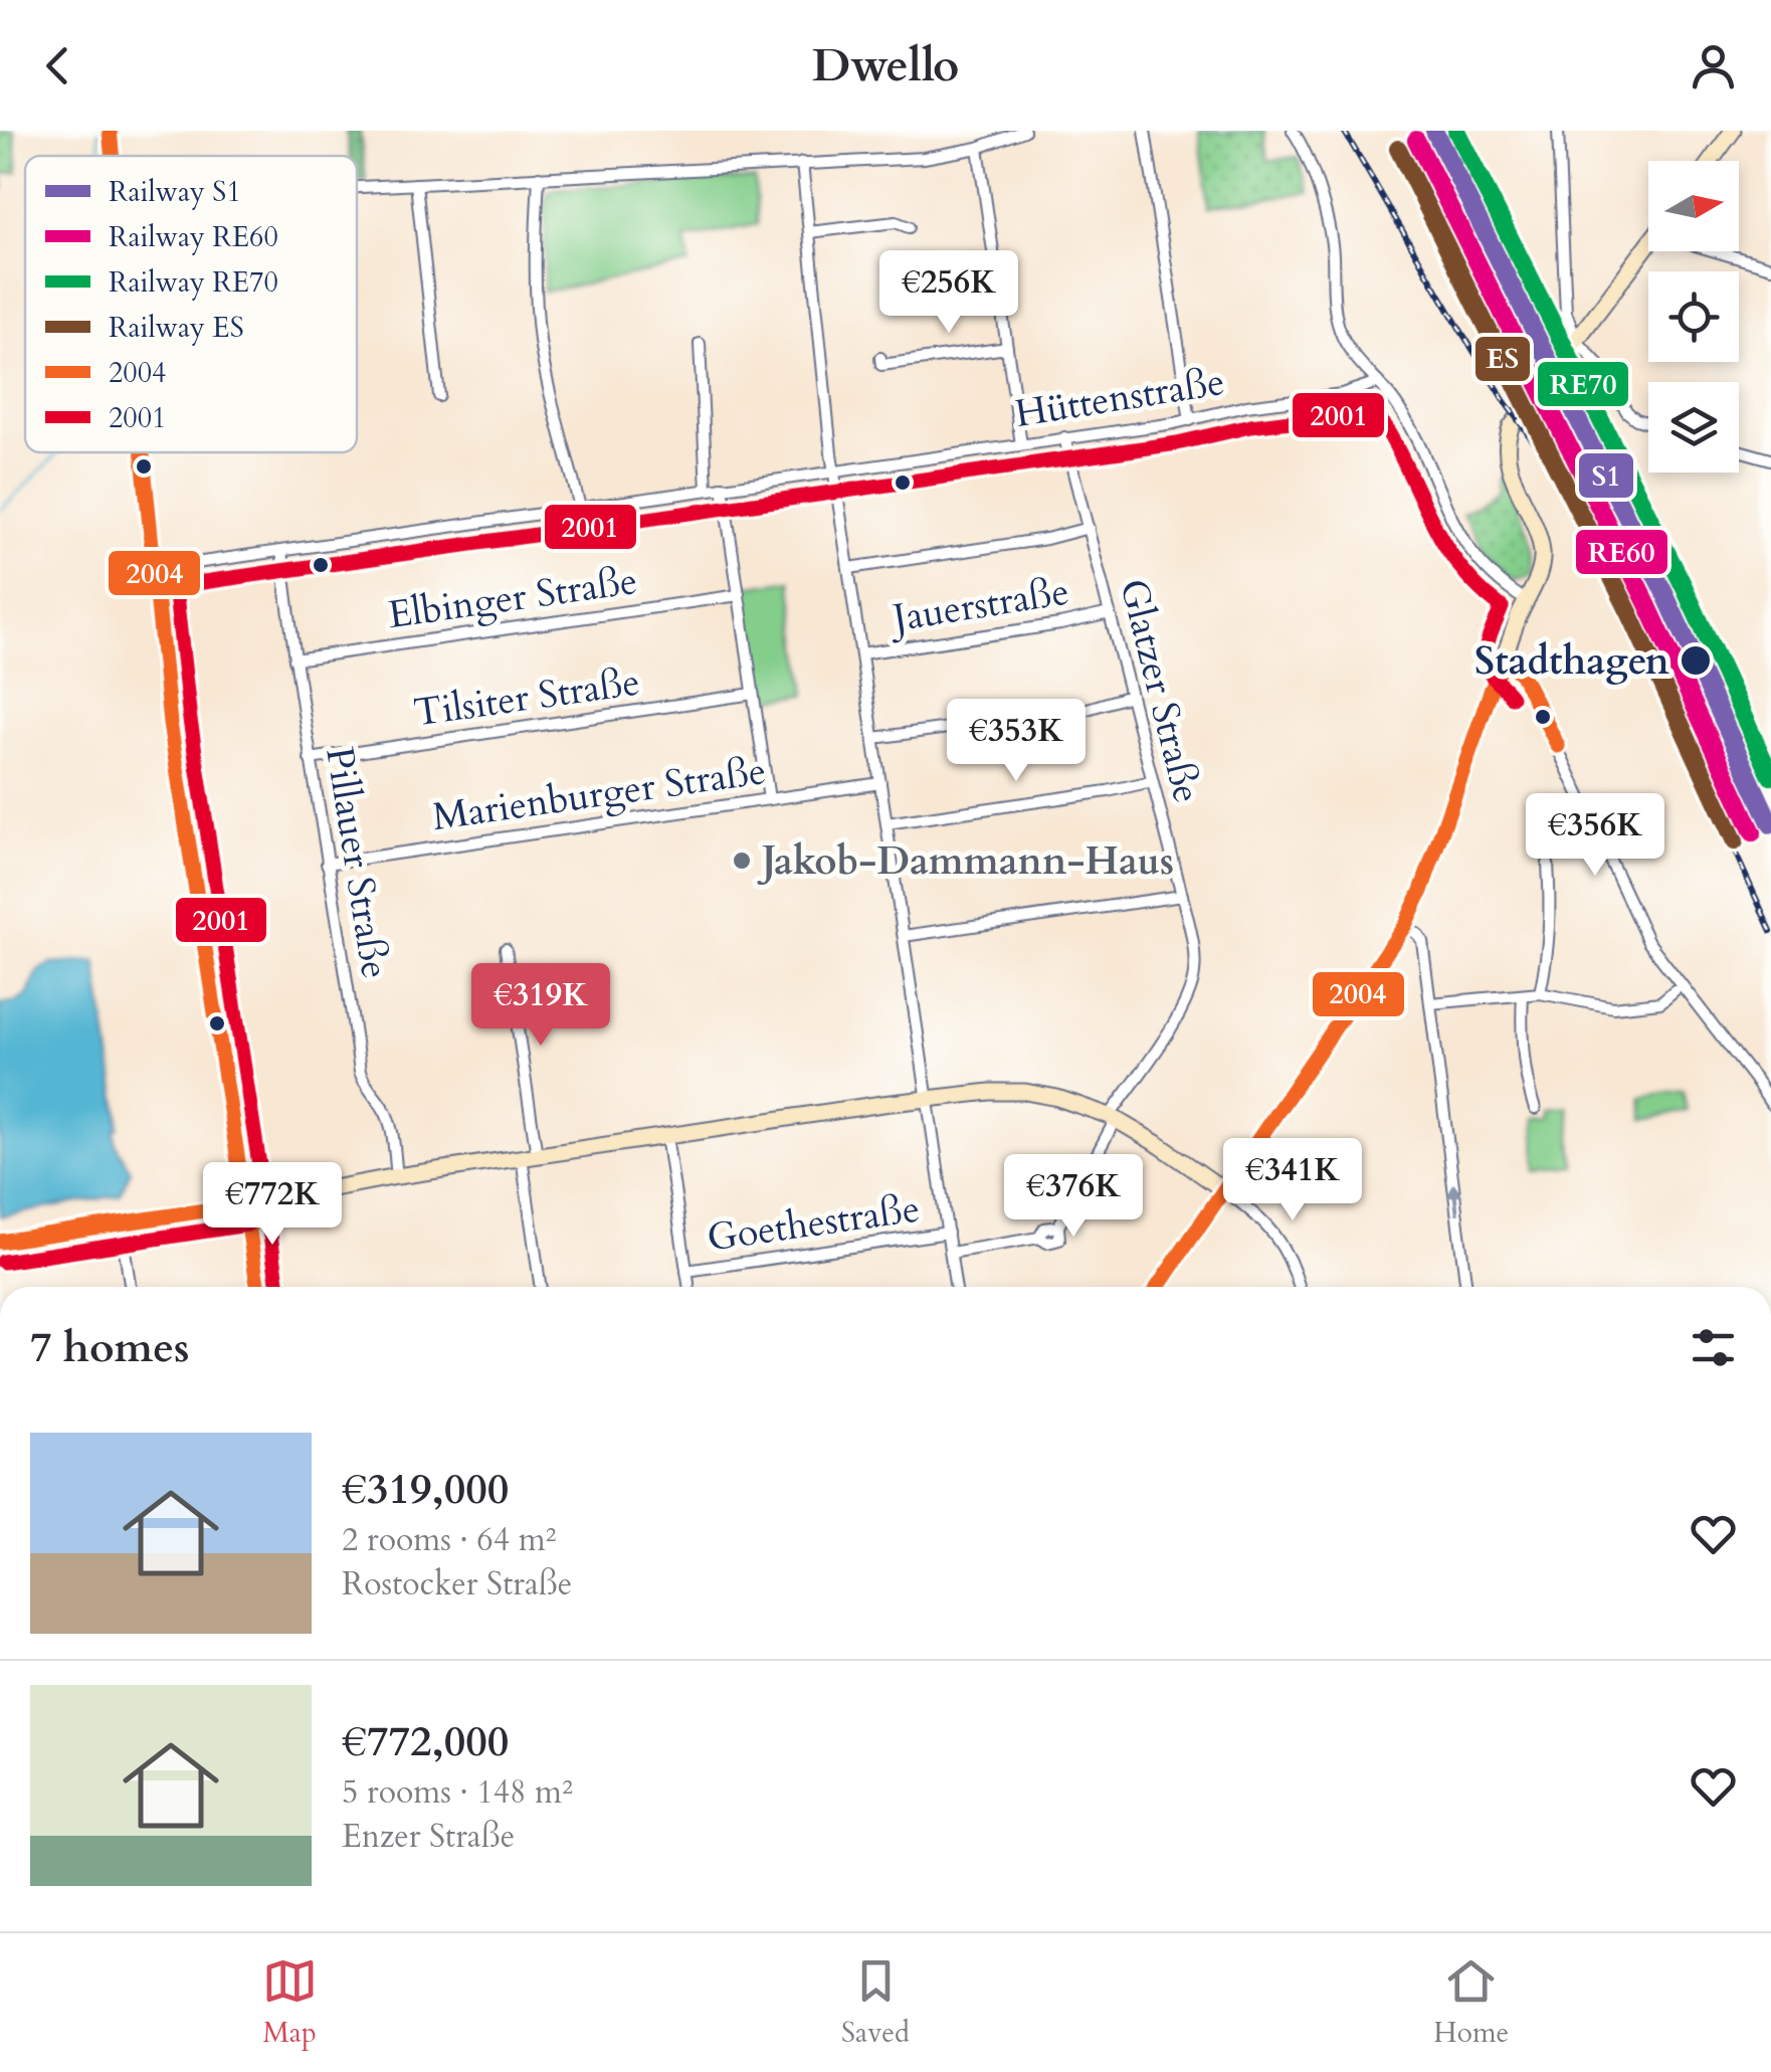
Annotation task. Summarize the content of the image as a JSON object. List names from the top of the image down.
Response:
{
  "streets": {
    "street": [
      "Hüttenstraße",
      "Elbinger Straße",
      "Jauerstraße",
      "Glatzer Straße",
      "Tilsiter Straße",
      "Marienburger Straße",
      "Pillauer Straße",
      "Goethestraße"
    ]
  },
  "crossings": [
    ["Hüttenstraße", "Glatzer Straße"],
    ["Hüttenstraße", "Pillauer Straße"],
    ["Elbinger Straße", "Pillauer Straße"],
    ["Jauerstraße", "Glatzer Straße"],
    ["Tilsiter Straße", "Pillauer Straße"],
    ["Marienburger Straße", "Pillauer Straße"]
  ],
  "places": ["Stadthagen", "Jakob-Dammann-Haus"],
  "lines": [
    "rail line S1",
    "rail line RE70",
    "transit line 2004",
    "rail line RE60",
    "rail line ES",
    "transit line 2001"
  ],
  "legend": [
    "Railway S1",
    "Railway RE60",
    "Railway RE70",
    "Railway ES",
    "2004",
    "2001"
  ],
  "north": "right",
  "page": {
    "header": "Dwello",
    "price": [
      "€256K",
      "€353K",
      "€356K",
      "€319K",
      "€341K",
      "€376K",
      "€772K"
    ],
    "heading": "7 homes",
    "list": [
      {
        "name": "€319,000",
        "note": "2 rooms · 64 m² · Rostocker Straße"
      },
      {
        "name": "€772,000",
        "note": "5 rooms · 148 m² · Enzer Straße"
      }
    ],
    "tabs": ["Map", "Saved", "Home"]
  }
}
